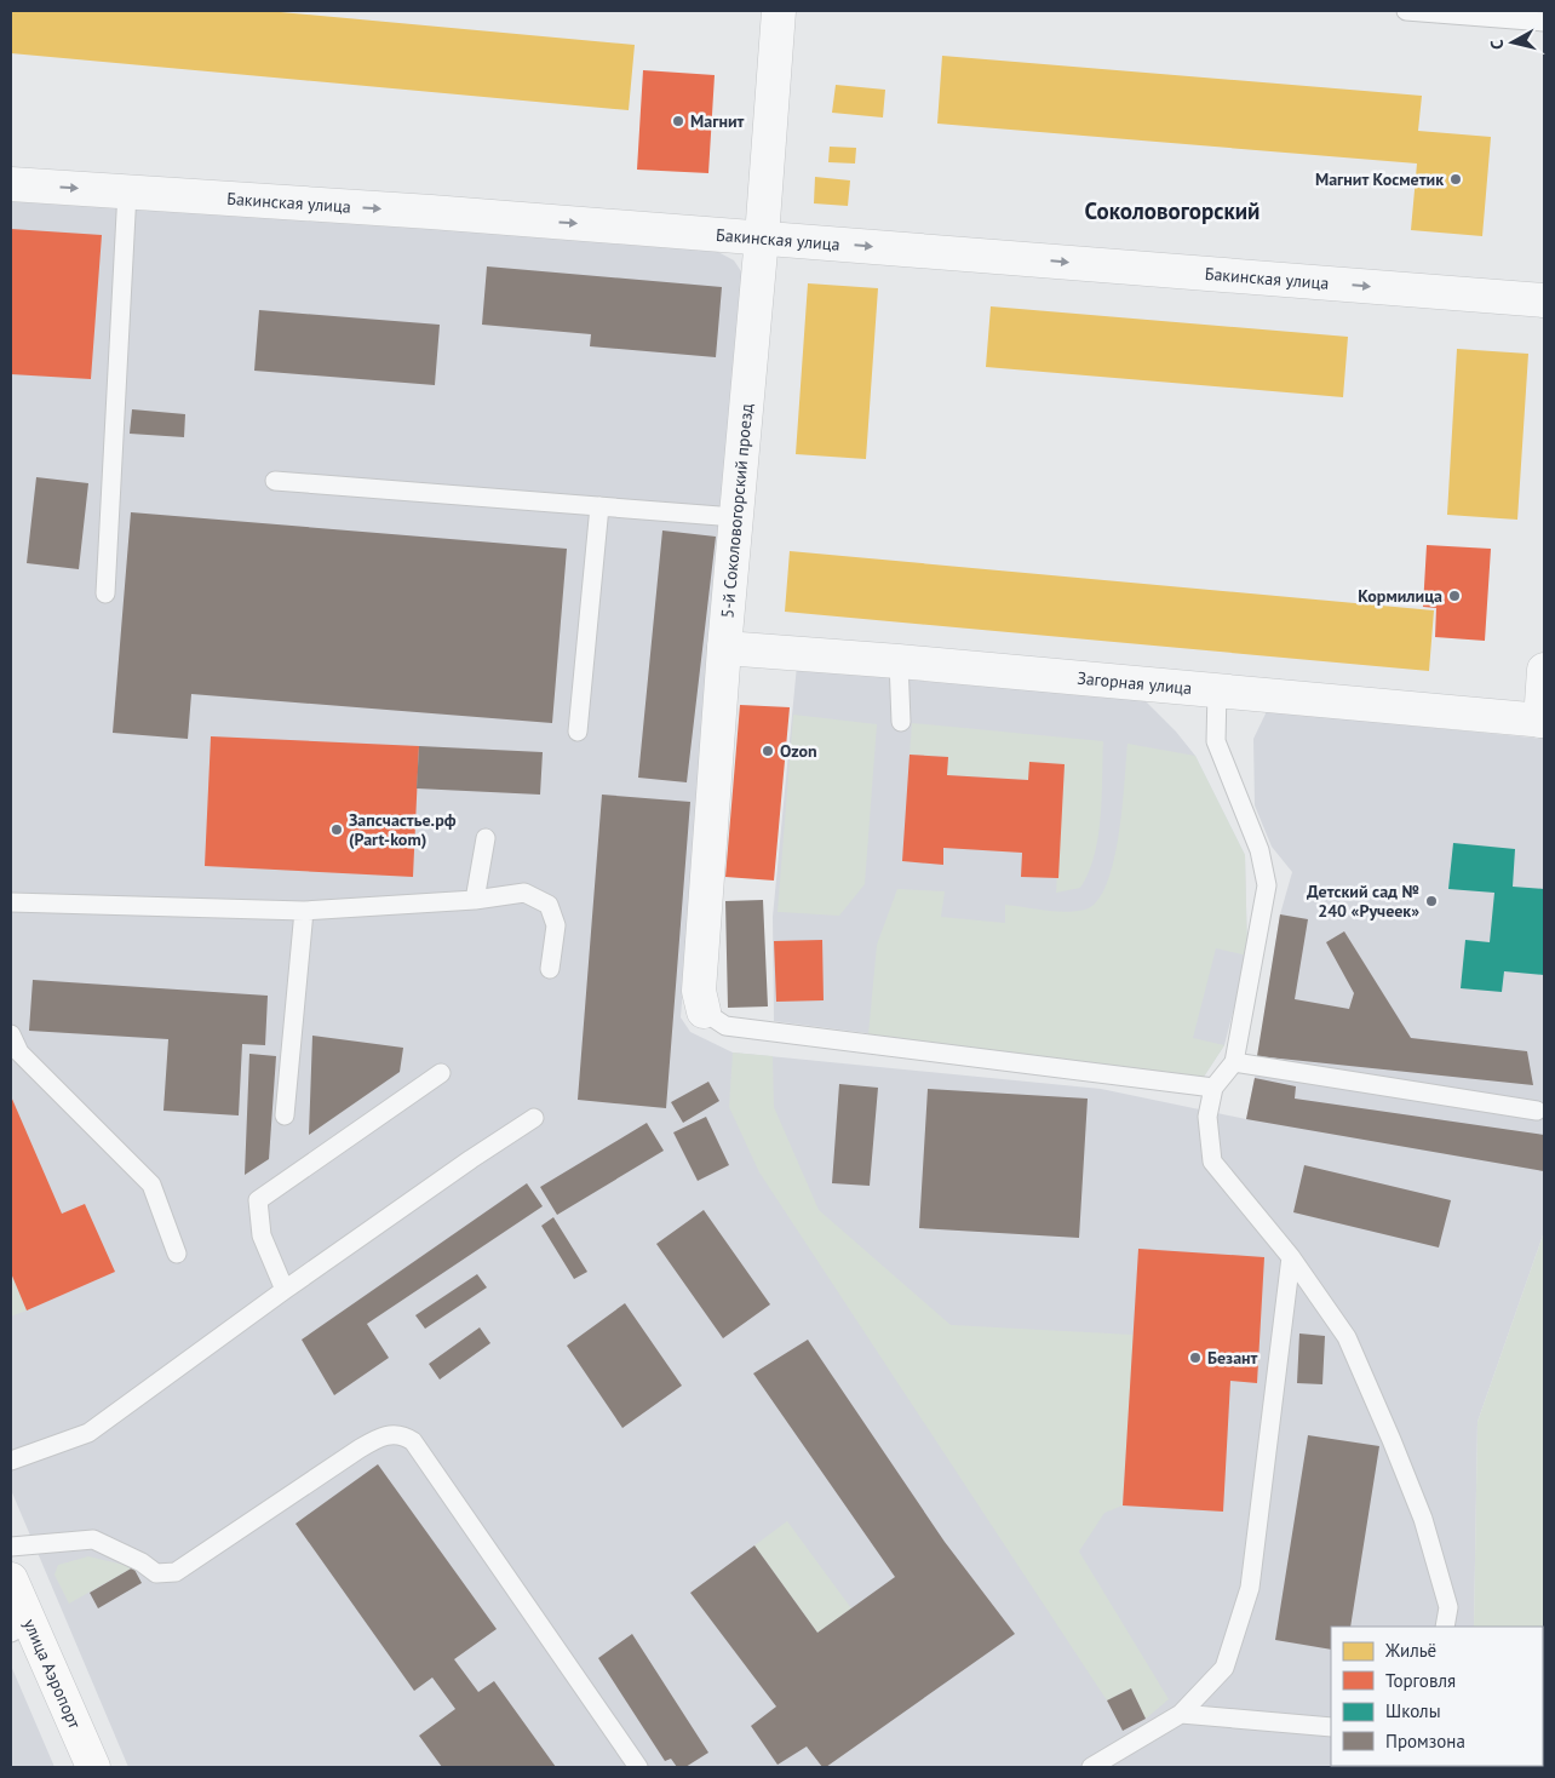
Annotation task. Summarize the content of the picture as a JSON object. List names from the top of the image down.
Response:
{
  "streets": {
    "main road": ["улица Аэропорт"],
    "street": ["Бакинская улица", "5-й Соколовогорский проезд", "Загорная улица"]
  },
  "crossings": [
    ["Бакинская улица", "5-й Соколовогорский проезд"],
    ["5-й Соколовогорский проезд", "Загорная улица"]
  ],
  "one_way": ["Бакинская улица"],
  "districts": ["Соколовогорский"],
  "places": [
    "Магнит",
    "Магнит Косметик",
    "Кормилица",
    "Ozon",
    "Запсчастье.рф (Part-kom)",
    "Детский сад № 240 «Ручеек»",
    "Безант"
  ],
  "legend": [
    "Жильё",
    "Торговля",
    "Школы",
    "Промзона"
  ],
  "north": "left"
}
